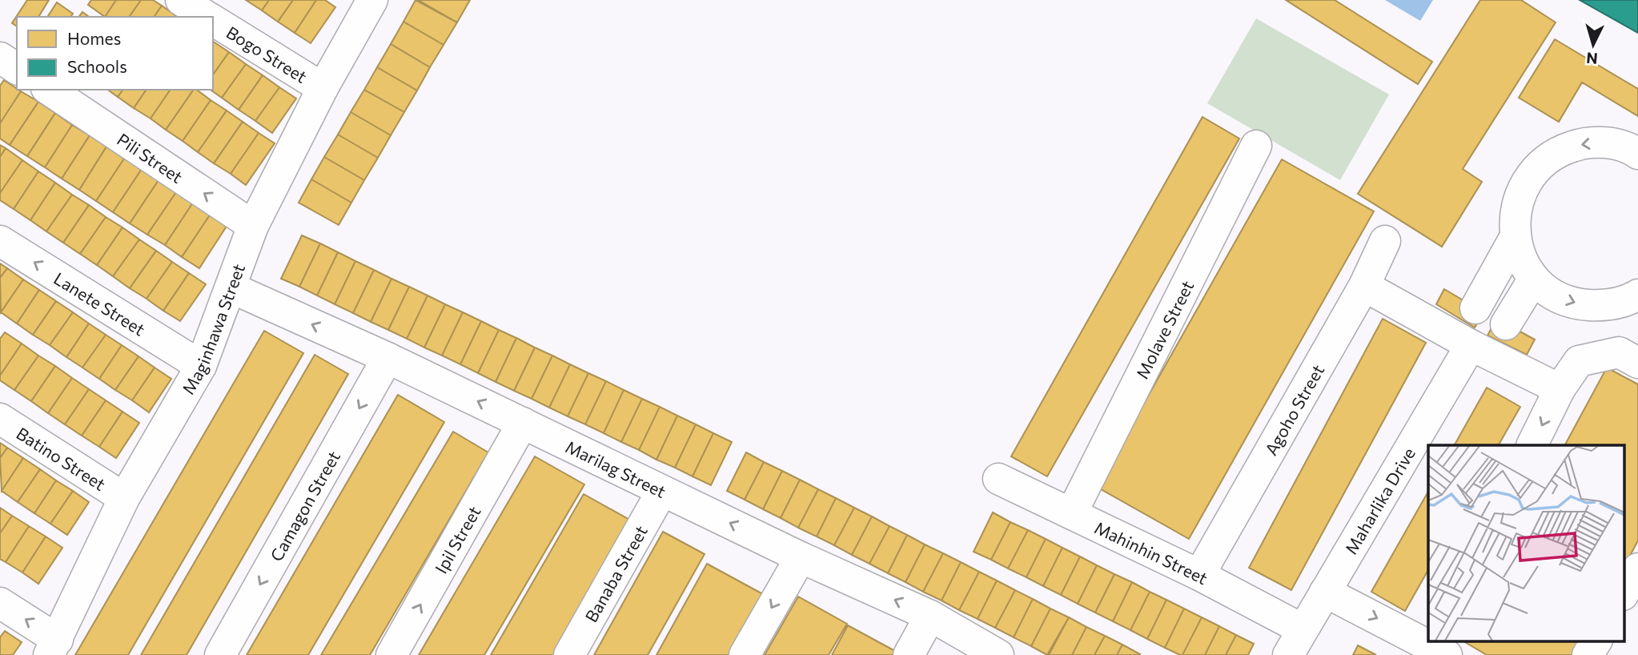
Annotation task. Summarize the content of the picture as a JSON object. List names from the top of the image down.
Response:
{
  "streets": {
    "street": [
      "Bogo Street",
      "Pili Street",
      "Lanete Street",
      "Maginhawa Street",
      "Molave Street",
      "Agoho Street",
      "Batino Street",
      "Marilag Street",
      "Maharlika Drive",
      "Camagon Street",
      "Ipil Street",
      "Mahinhin Street",
      "Banaba Street"
    ]
  },
  "crossings": [
    ["Bogo Street", "Maginhawa Street"],
    ["Pili Street", "Maginhawa Street"],
    ["Lanete Street", "Maginhawa Street"],
    ["Maginhawa Street", "Batino Street"],
    ["Maginhawa Street", "Marilag Street"],
    ["Molave Street", "Mahinhin Street"],
    ["Agoho Street", "Mahinhin Street"],
    ["Marilag Street", "Camagon Street"],
    ["Marilag Street", "Ipil Street"],
    ["Marilag Street", "Banaba Street"],
    ["Maharlika Drive", "Mahinhin Street"]
  ],
  "one_way": [
    "Pili Street",
    "Lanete Street",
    "Marilag Street",
    "Camagon Street",
    "Ipil Street"
  ],
  "legend": ["Homes", "Schools"],
  "north": "bottom"
}
